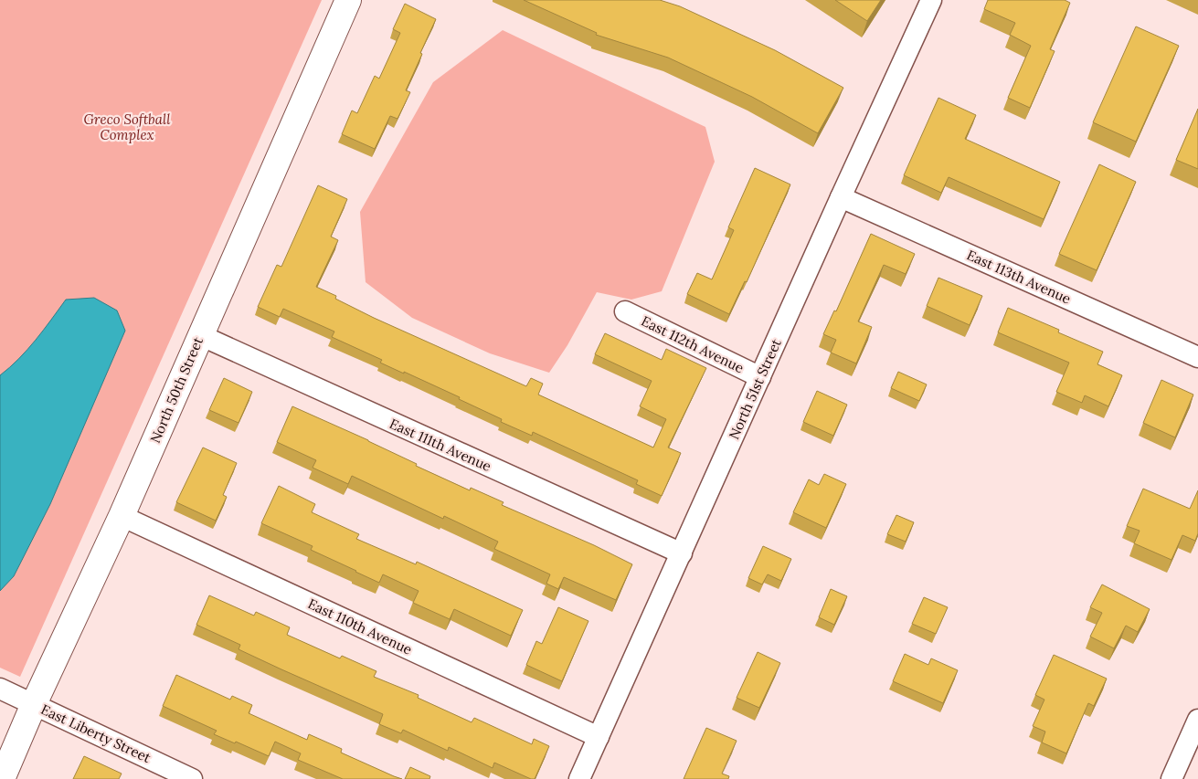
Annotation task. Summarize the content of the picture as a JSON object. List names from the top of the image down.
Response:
{
  "streets": {
    "street": [
      "East 113th Avenue",
      "East 112th Avenue",
      "North 51st Street",
      "North 50th Street",
      "East 111th Avenue",
      "East 110th Avenue",
      "East Liberty Street"
    ]
  },
  "crossings": [
    ["East 113th Avenue", "North 51st Street"],
    ["East 112th Avenue", "North 51st Street"],
    ["North 51st Street", "East 111th Avenue"],
    ["North 51st Street", "East 110th Avenue"],
    ["North 50th Street", "East 111th Avenue"],
    ["North 50th Street", "East 110th Avenue"],
    ["North 50th Street", "East Liberty Street"]
  ],
  "parks": ["Greco Softball Complex"]
}
